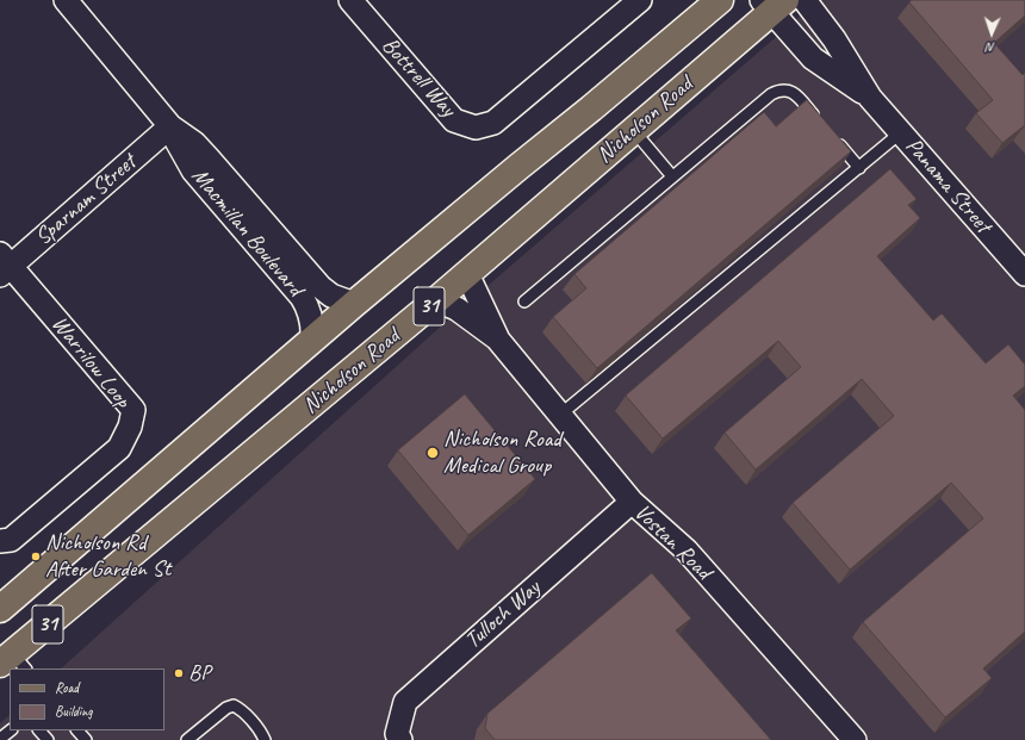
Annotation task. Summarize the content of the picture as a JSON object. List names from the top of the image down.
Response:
{
  "streets": {
    "main road": ["Nicholson Road", "31"],
    "street": [
      "Bottrell Way",
      "Panama Street",
      "Sparnam Street",
      "Macmillan Boulevard",
      "Warrilow Loop",
      "Vostan Road",
      "Tulloch Way"
    ]
  },
  "crossings": [
    ["Nicholson Road", "Panama Street"],
    ["Nicholson Road", "Macmillan Boulevard"],
    ["Nicholson Road", "Vostan Road"],
    ["Sparnam Street", "Macmillan Boulevard"],
    ["Sparnam Street", "Warrilow Loop"],
    ["Vostan Road", "Tulloch Way"]
  ],
  "places": ["Nicholson Road Medical Group", "Nicholson Rd After Garden St", "BP"],
  "legend": ["Road", "Building"],
  "north": "bottom"
}
